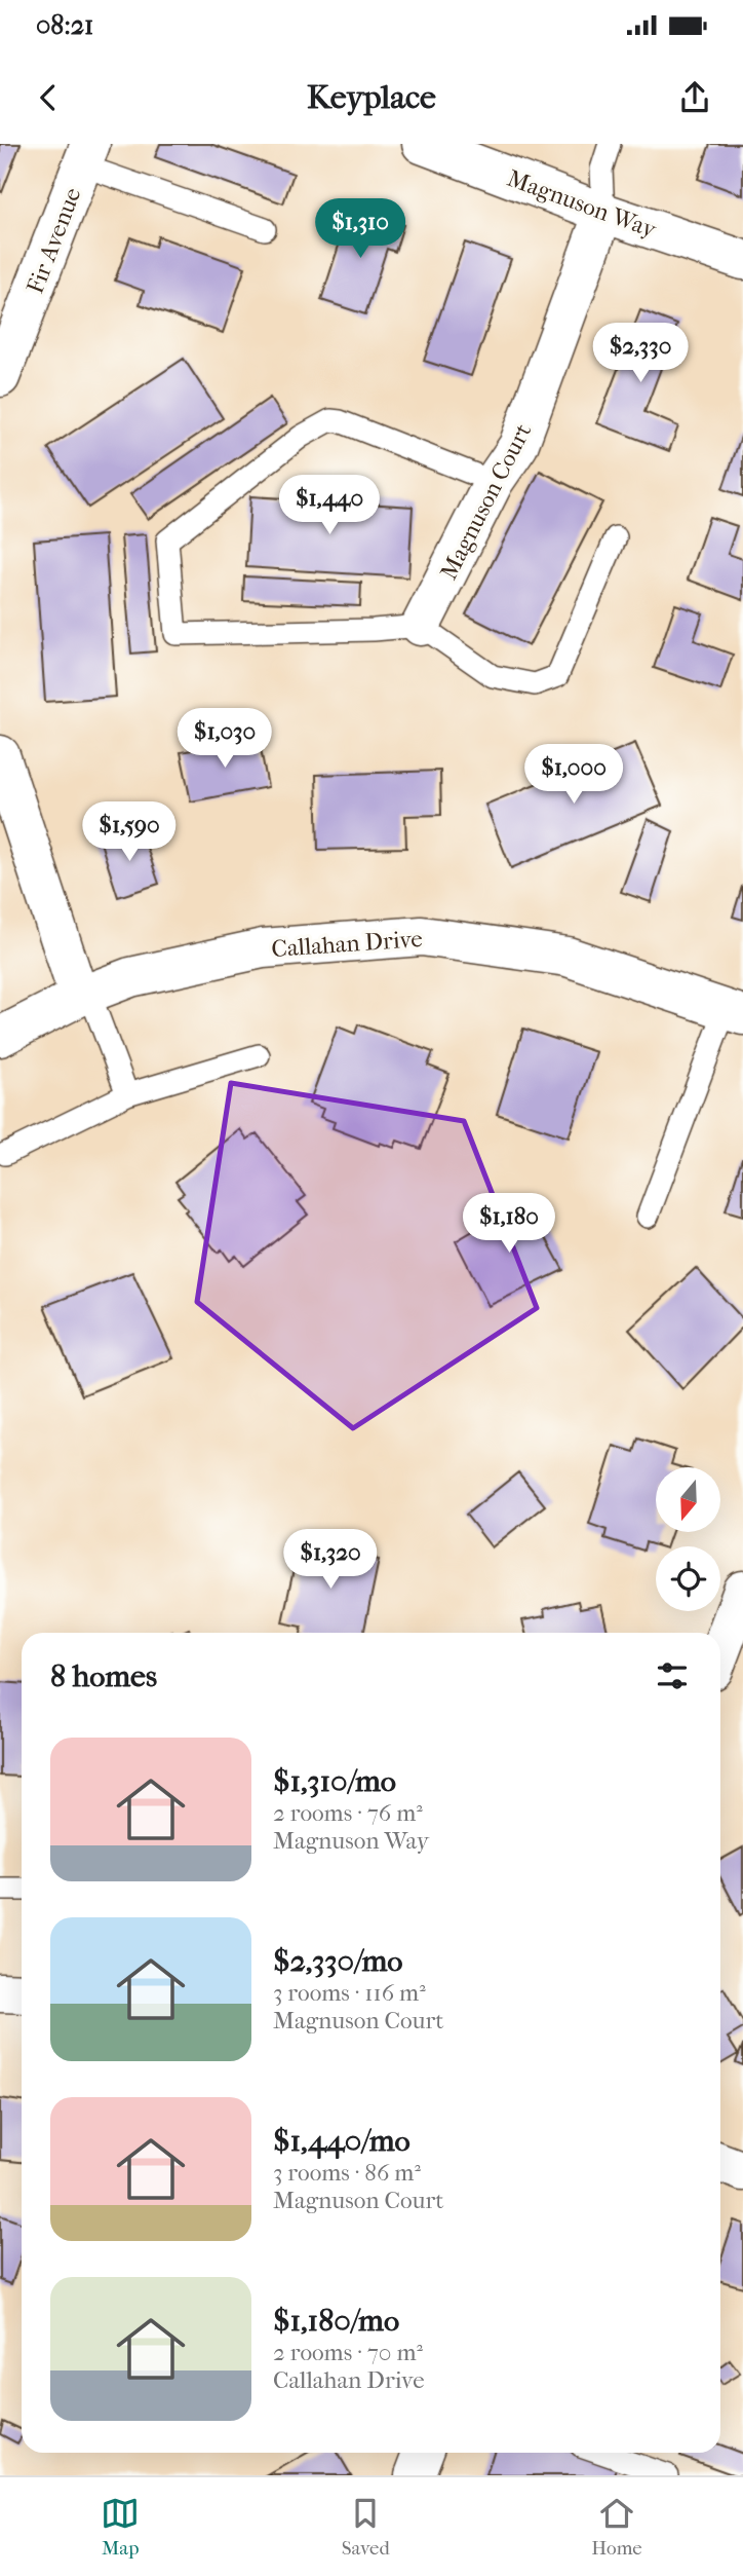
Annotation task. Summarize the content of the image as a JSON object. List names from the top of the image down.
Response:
{
  "streets": {
    "street": [
      "Magnuson Way",
      "Fir Avenue",
      "Magnuson Court",
      "Callahan Drive"
    ]
  },
  "crossings": [
    ["Magnuson Way", "Magnuson Court"]
  ],
  "north": "bottom",
  "page": {
    "status": "08:21",
    "header": "Keyplace",
    "price": [
      "$1,310",
      "$2,330",
      "$1,440",
      "$1,030",
      "$1,000",
      "$1,590",
      "$1,180",
      "$1,320"
    ],
    "heading": "8 homes",
    "list": [
      {
        "name": "$1,310/mo",
        "note": "2 rooms · 76 m² · Magnuson Way"
      },
      {
        "name": "$2,330/mo",
        "note": "3 rooms · 116 m² · Magnuson Court"
      },
      {
        "name": "$1,440/mo",
        "note": "3 rooms · 86 m² · Magnuson Court"
      },
      {
        "name": "$1,180/mo",
        "note": "2 rooms · 70 m² · Callahan Drive"
      }
    ],
    "tabs": ["Map", "Saved", "Home"]
  }
}
